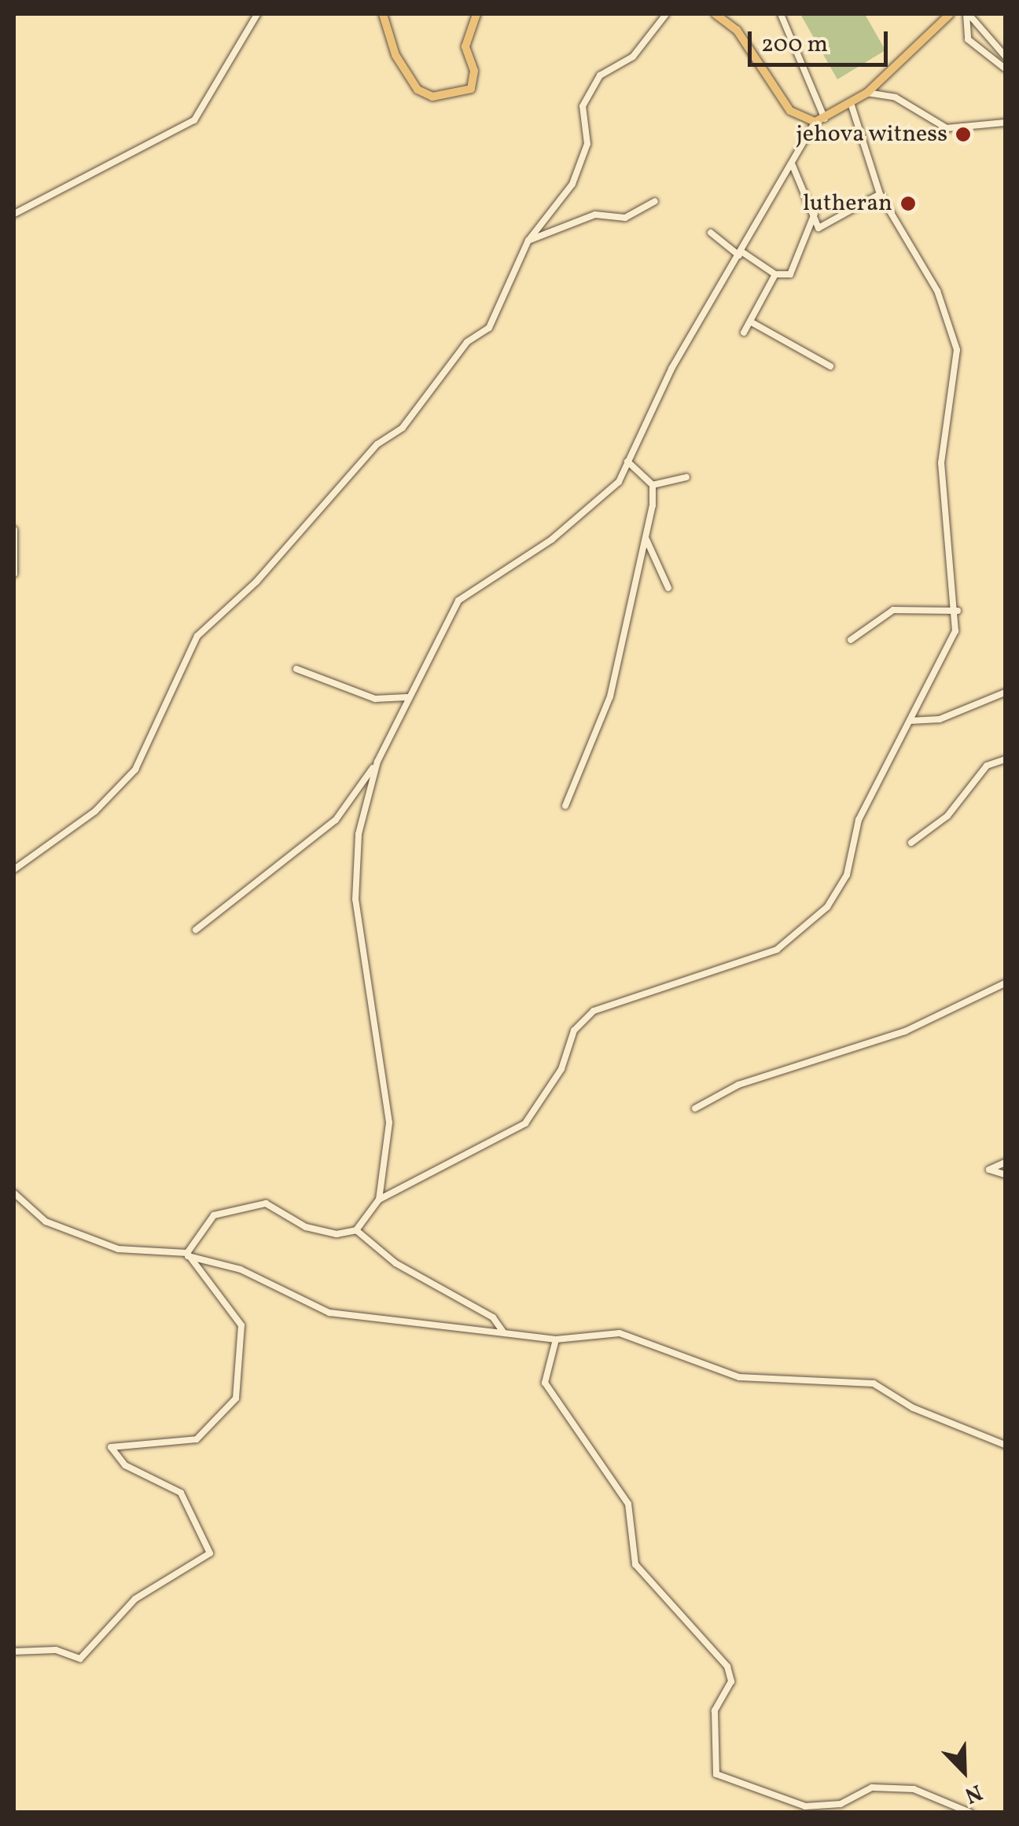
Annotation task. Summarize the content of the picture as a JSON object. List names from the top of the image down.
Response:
{
  "places": ["jehova witness", "lutheran"],
  "scale_bar": "200 m",
  "north": "bottom right"
}
